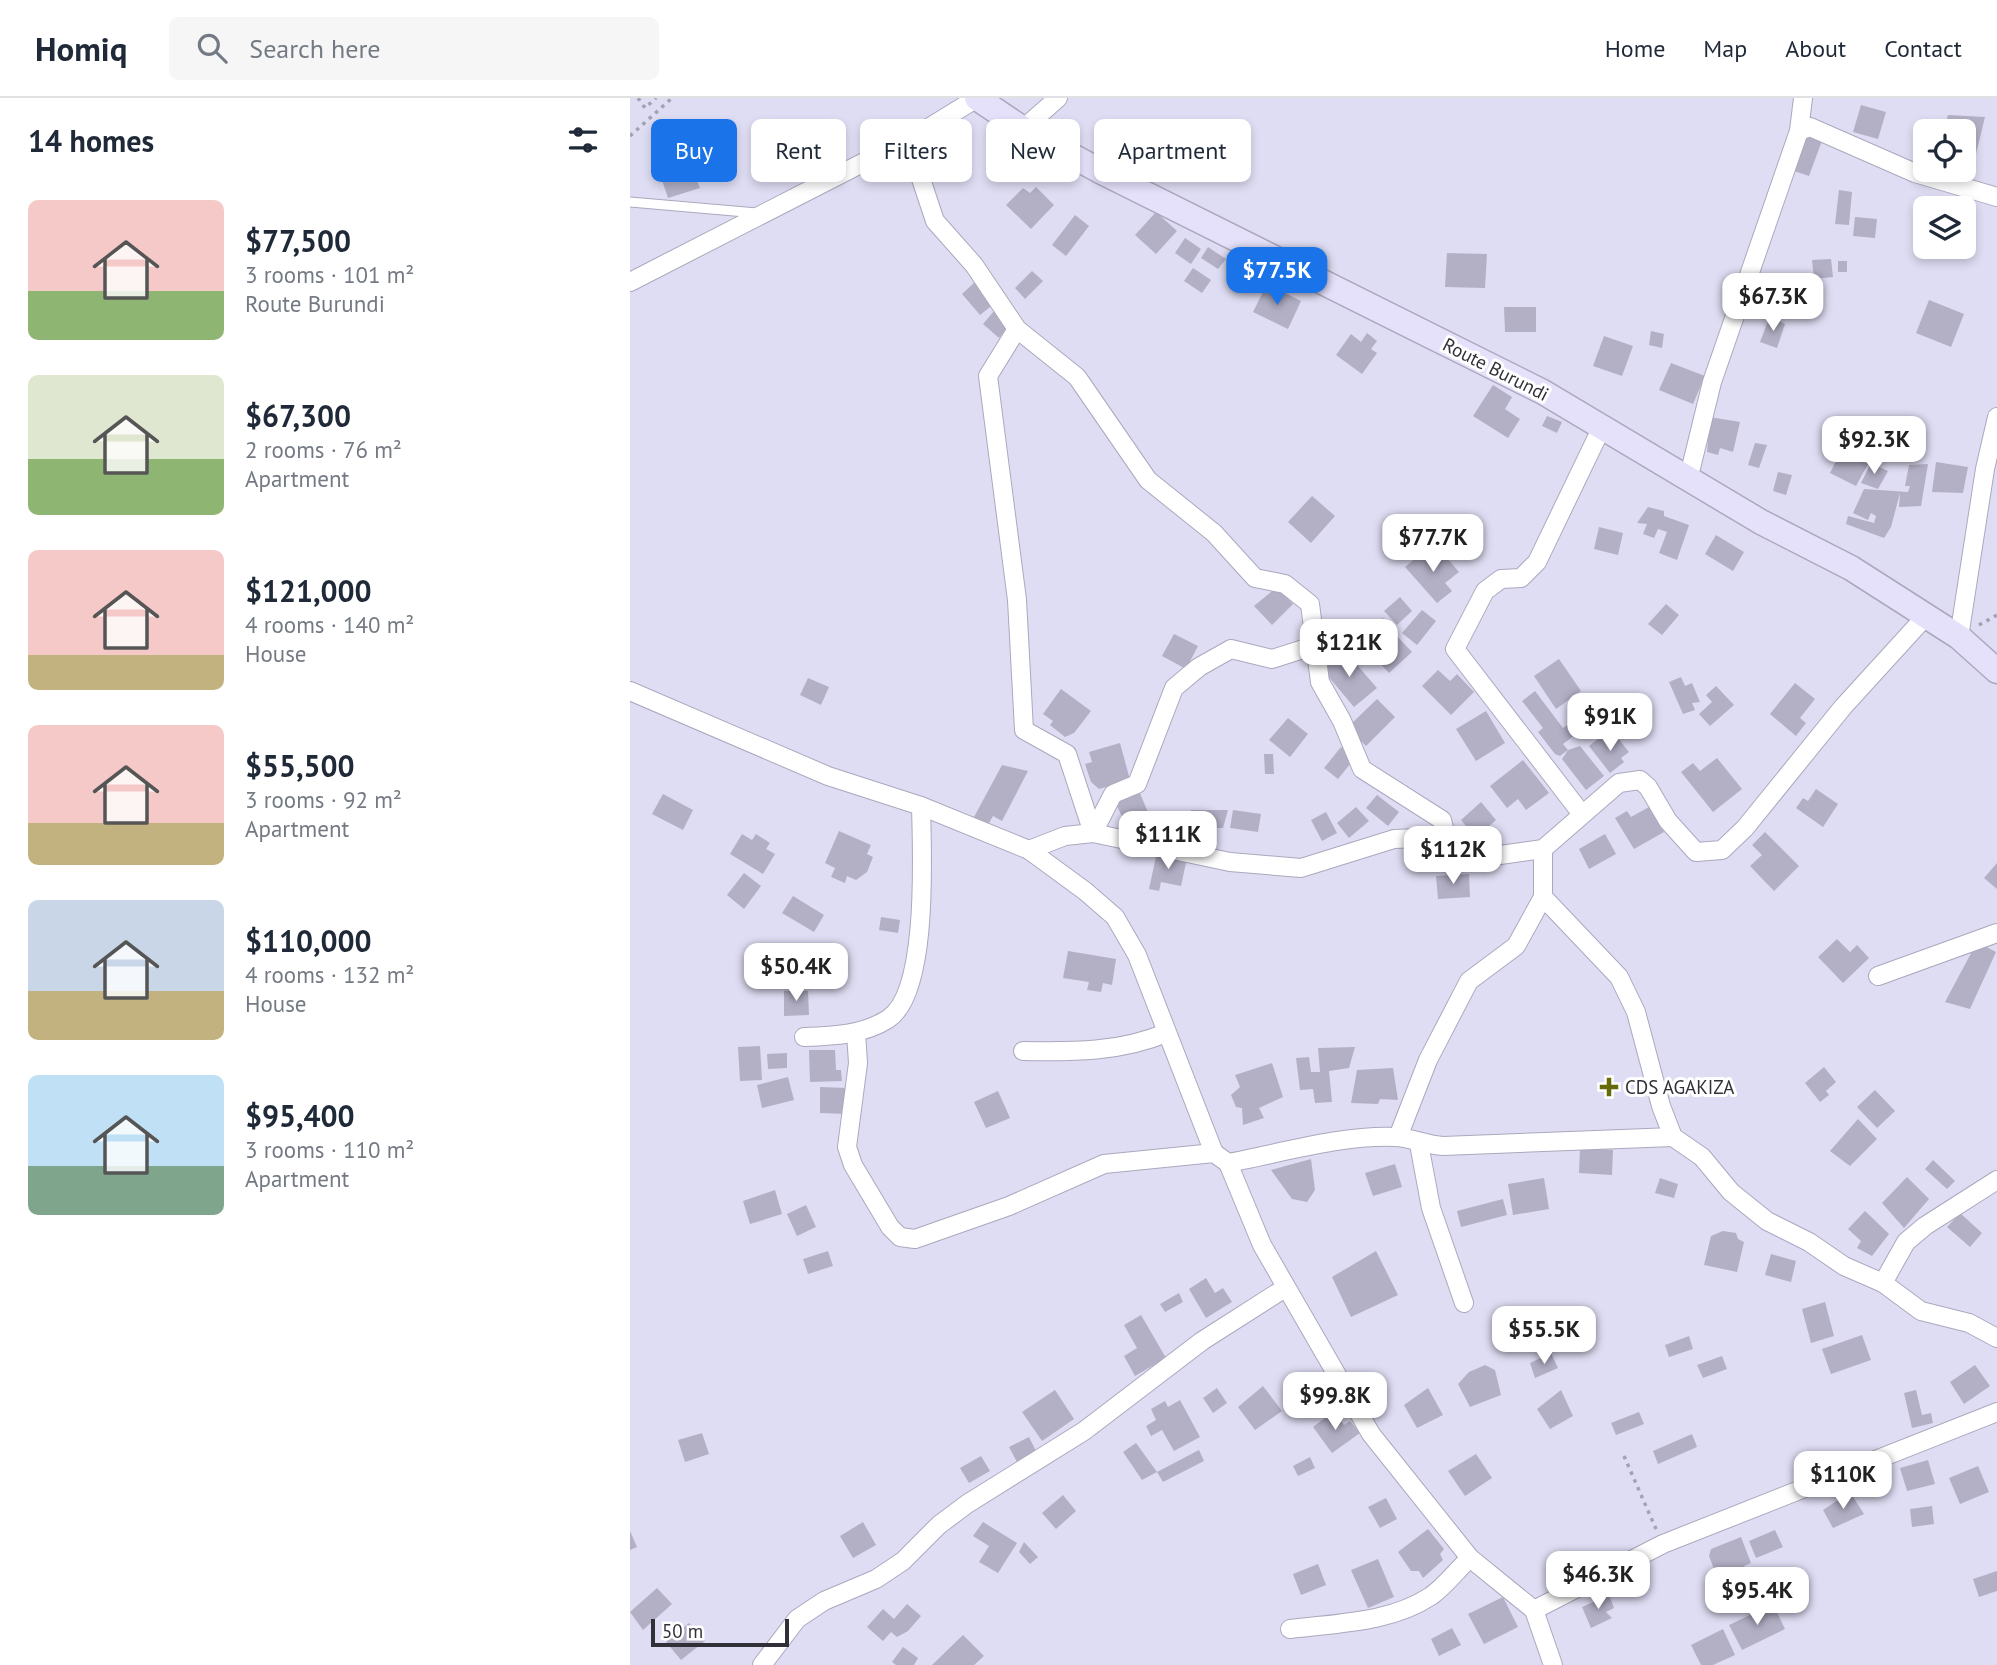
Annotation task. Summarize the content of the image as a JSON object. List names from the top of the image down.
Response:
{
  "streets": {
    "main road": ["Route Burundi"]
  },
  "places": {
    "health": ["CDS AGAKIZA"]
  },
  "scale_bar": "50 m",
  "page": {
    "header": "Homiq",
    "search": "Search here",
    "nav": [
      "Home",
      "Map",
      "About",
      "Contact"
    ],
    "heading": "14 homes",
    "chip": [
      "Buy",
      "Rent",
      "Filters",
      "New",
      "Apartment"
    ],
    "list": [
      {
        "name": "$77,500",
        "note": "3 rooms · 101 m² · Route Burundi"
      },
      {
        "name": "$67,300",
        "note": "2 rooms · 76 m² · Apartment"
      },
      {
        "name": "$121,000",
        "note": "4 rooms · 140 m² · House"
      },
      {
        "name": "$55,500",
        "note": "3 rooms · 92 m² · Apartment"
      },
      {
        "name": "$110,000",
        "note": "4 rooms · 132 m² · House"
      },
      {
        "name": "$95,400",
        "note": "3 rooms · 110 m² · Apartment"
      }
    ],
    "price": [
      "$77.5K",
      "$67.3K",
      "$92.3K",
      "$77.7K",
      "$121K",
      "$91K",
      "$111K",
      "$112K",
      "$50.4K",
      "$55.5K",
      "$99.8K",
      "$110K",
      "$46.3K",
      "$95.4K"
    ],
    "scale": "50 m"
  }
}
